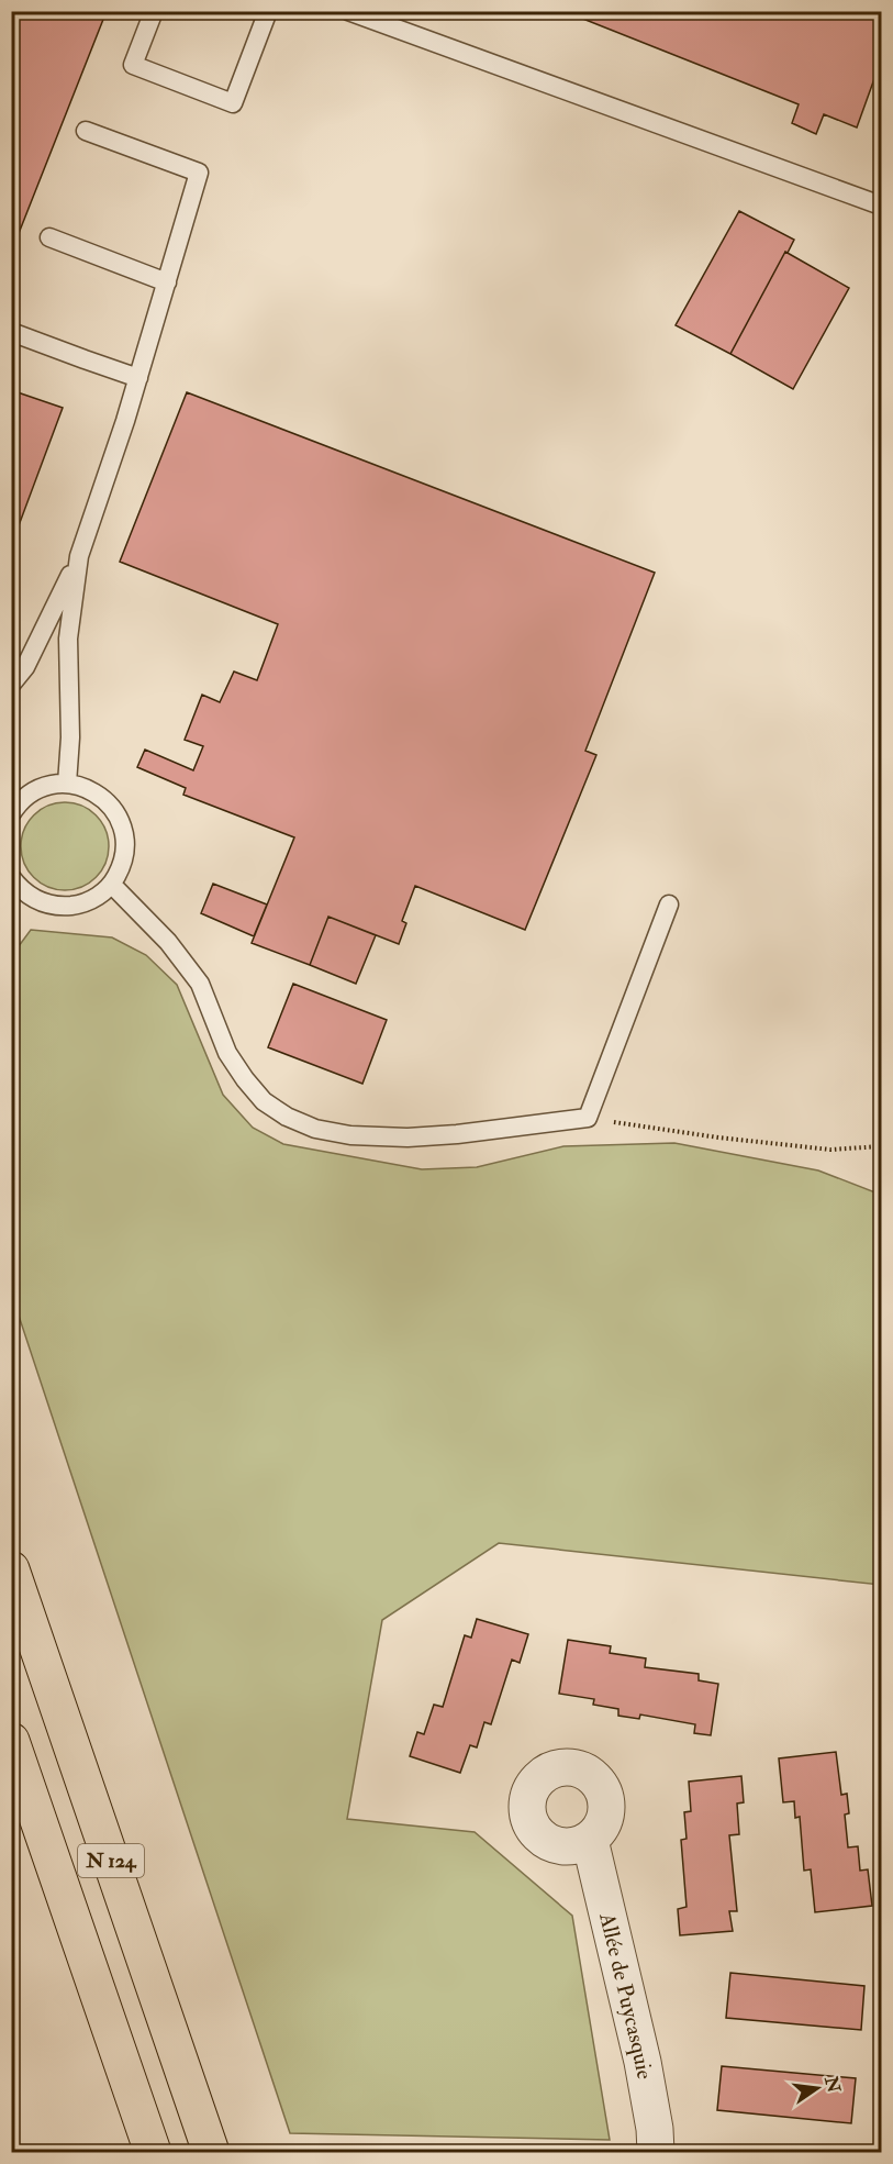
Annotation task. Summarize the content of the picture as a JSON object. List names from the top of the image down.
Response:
{
  "streets": {
    "highway": ["N 124"],
    "street": ["Allée de Puycasquie"]
  },
  "north": "right"
}
